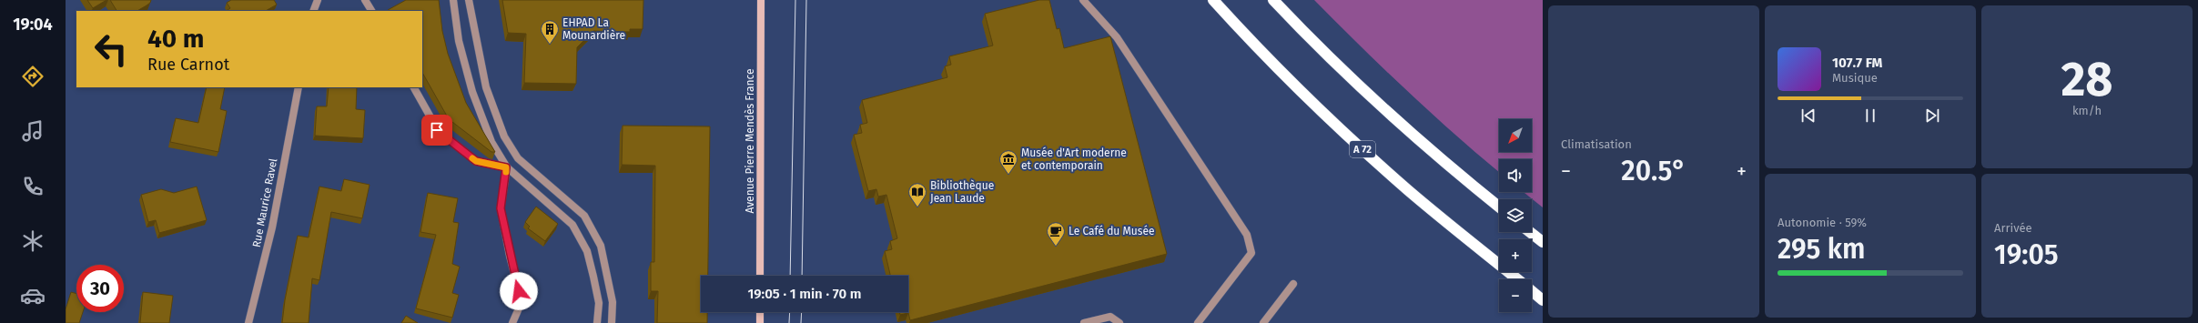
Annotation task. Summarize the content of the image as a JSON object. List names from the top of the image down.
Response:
{
  "streets": {
    "highway": ["A 72"],
    "main road": ["Avenue Pierre Mendès France"],
    "street": ["Rue Maurice Ravel"]
  },
  "places": {
    "building": ["EHPAD La Mounardière"],
    "museum": ["Musée d'Art moderne et contemporain"],
    "library": ["Bibliothèque Jean Laude"],
    "cafe": ["Le Café du Musée"]
  },
  "north": "bottom left",
  "page": {
    "tabs": "19:04",
    "tile": [
      "Climatisation",
      ["28", "km/h"],
      ["Autonomie · 59%", "295 km"],
      ["Arrivée", "19:05"]
    ],
    "turn": ["40 m", "Rue Carnot"],
    "song": ["107.7 FM", "Musique"],
    "map_buttons": ["+", "−"],
    "heat": ["−", "20.5°", "+"],
    "limit": "30",
    "trip": "19:05 · 1 min · 70 m"
  }
}
